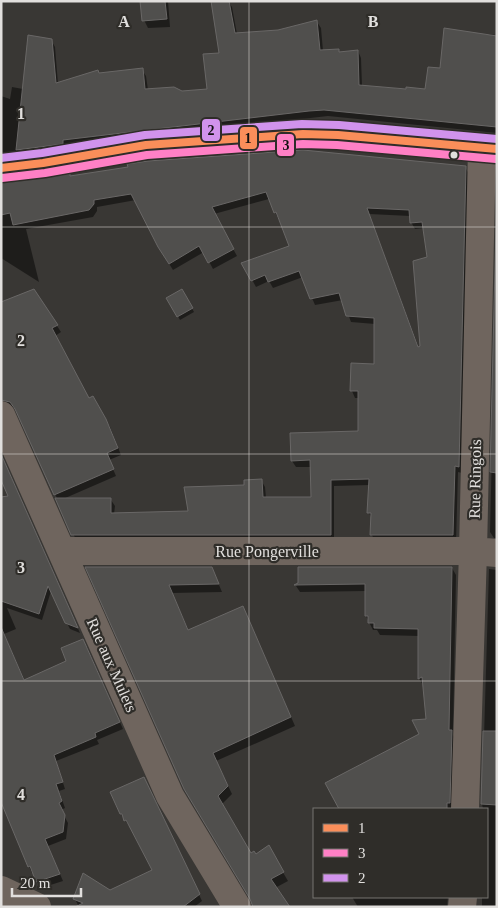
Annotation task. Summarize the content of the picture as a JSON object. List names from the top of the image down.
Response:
{
  "streets": {
    "street": ["Rue Ringois", "Rue Pongerville", "Rue aux Mulets"]
  },
  "crossings": [
    ["Rue Ringois", "Rue Pongerville"],
    ["Rue Pongerville", "Rue aux Mulets"]
  ],
  "lines": ["transit line 2", "transit line 1", "transit line 3"],
  "legend": ["1", "3", "2"],
  "scale_bar": "20 m",
  "grid": {
    "columns": ["A", "B"],
    "rows": [
      "1",
      "2",
      "3",
      "4"
    ]
  }
}
